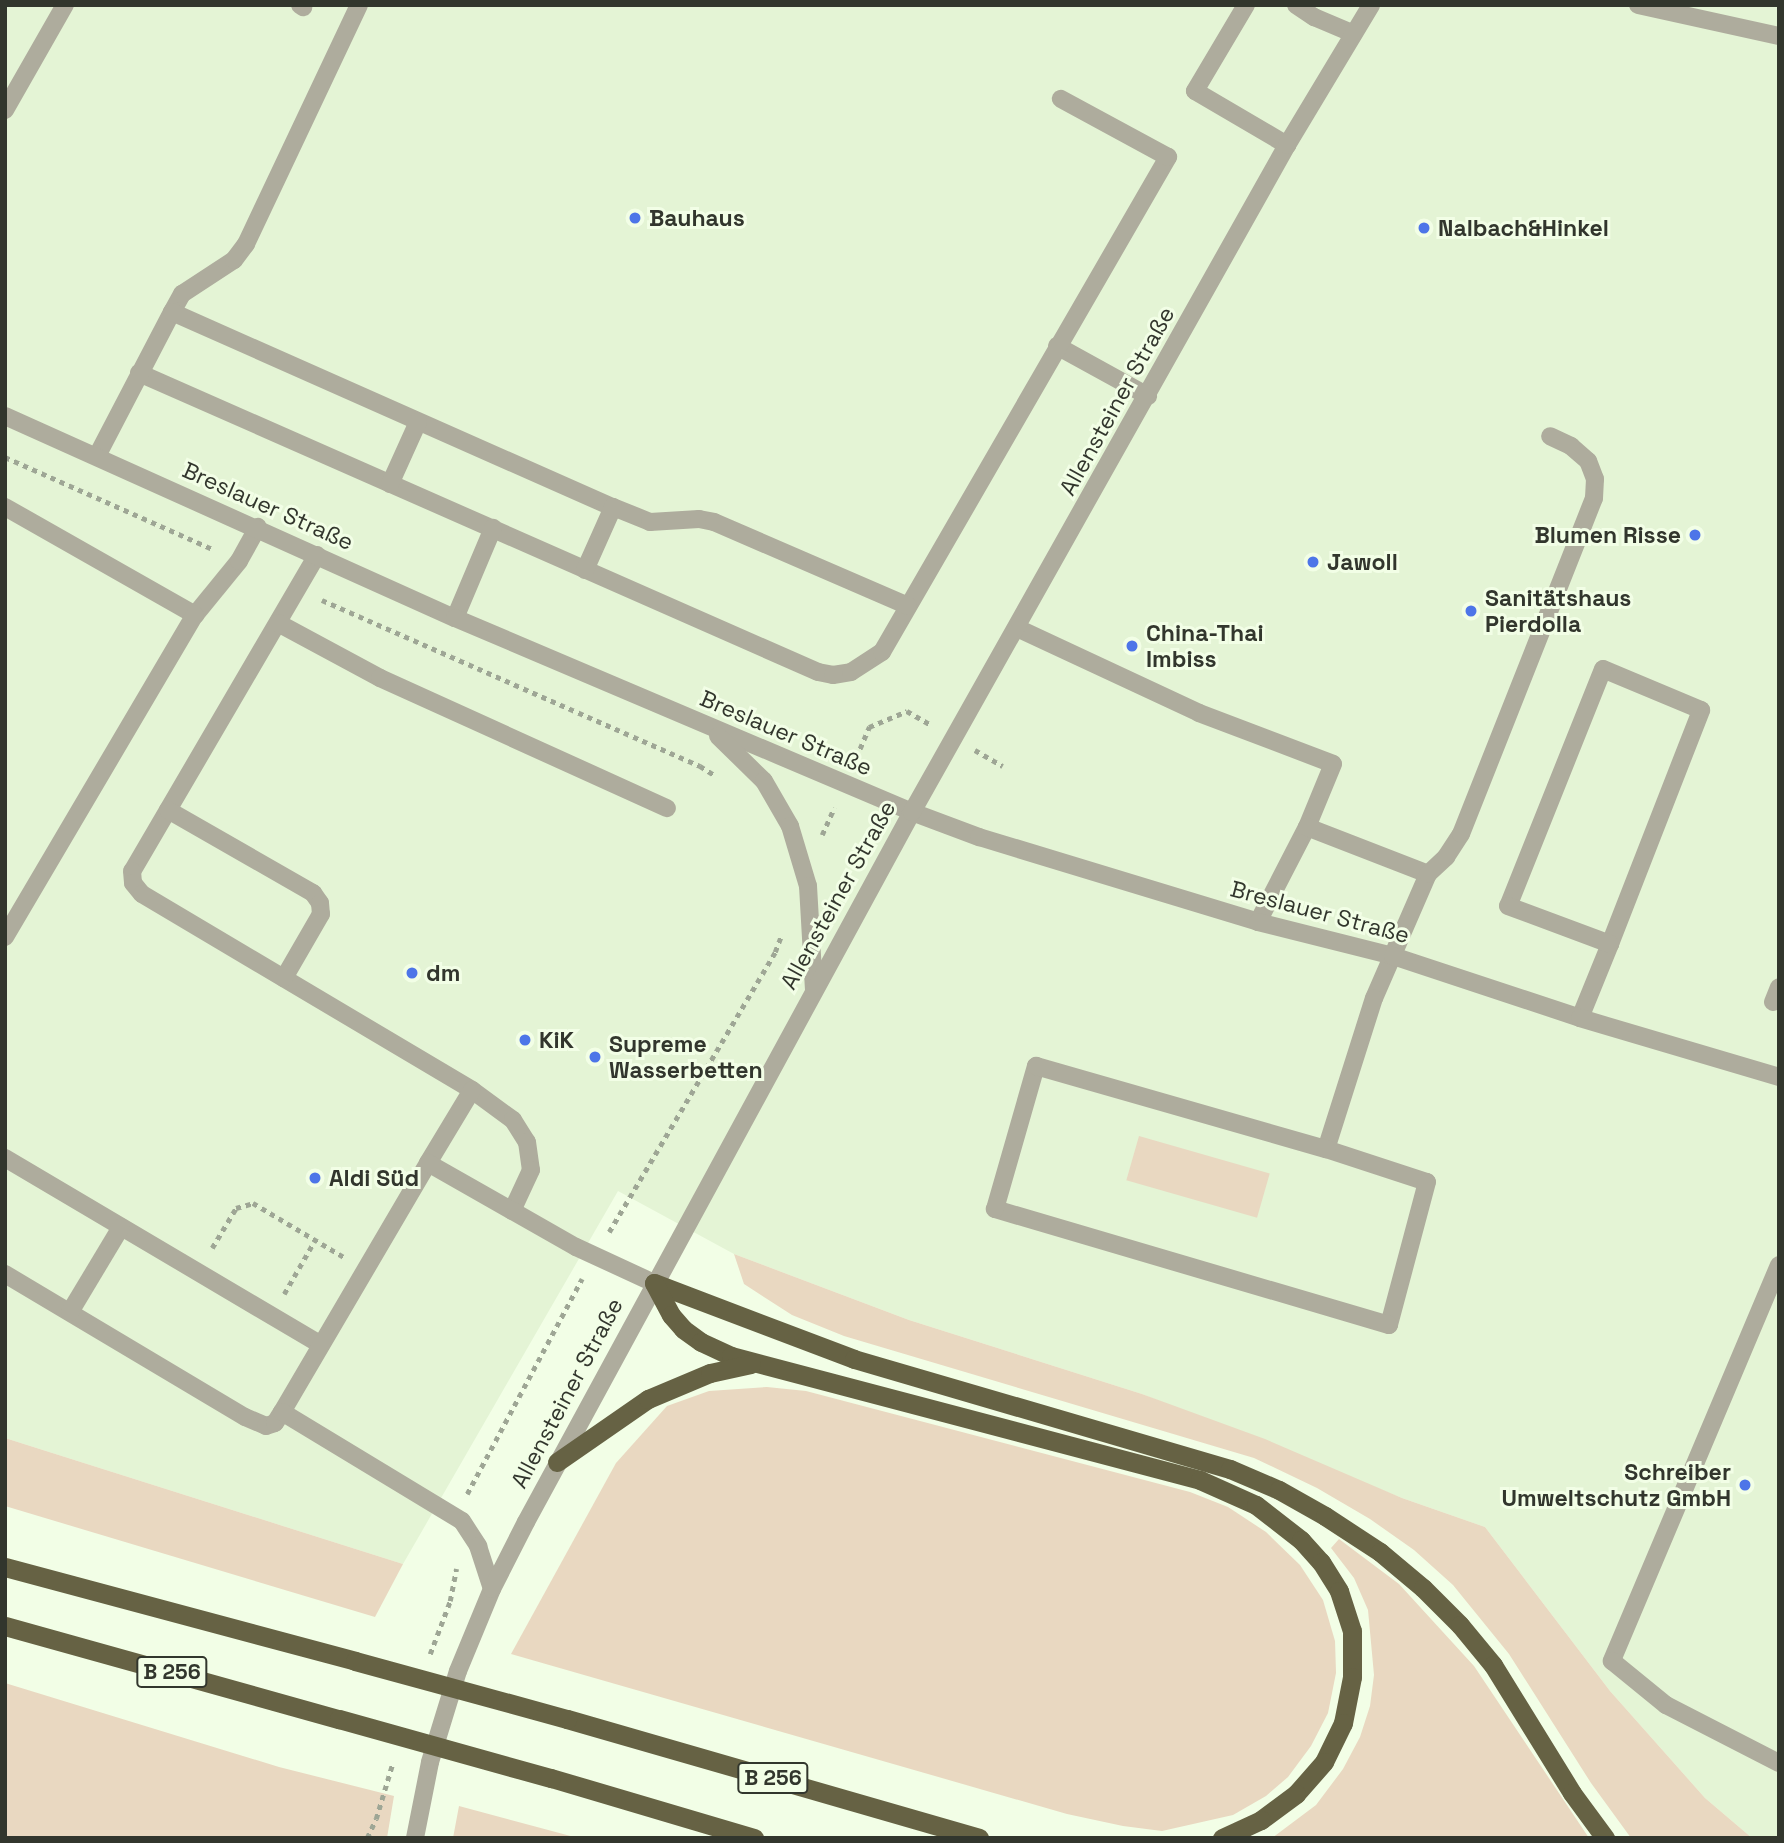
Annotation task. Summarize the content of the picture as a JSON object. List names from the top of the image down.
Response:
{
  "streets": {
    "highway": ["B 256"],
    "street": ["Allensteiner Straße", "Breslauer Straße"]
  },
  "crossings": [
    ["Allensteiner Straße", "Breslauer Straße"]
  ],
  "places": [
    "Bauhaus",
    "Nalbach&Hinkel",
    "Blumen Risse",
    "Jawoll",
    "Sanitätshaus Pierdolla",
    "China-Thai Imbiss",
    "dm",
    "KiK",
    "Supreme Wasserbetten",
    "Aldi Süd",
    "Schreiber Umweltschutz GmbH"
  ]
}
